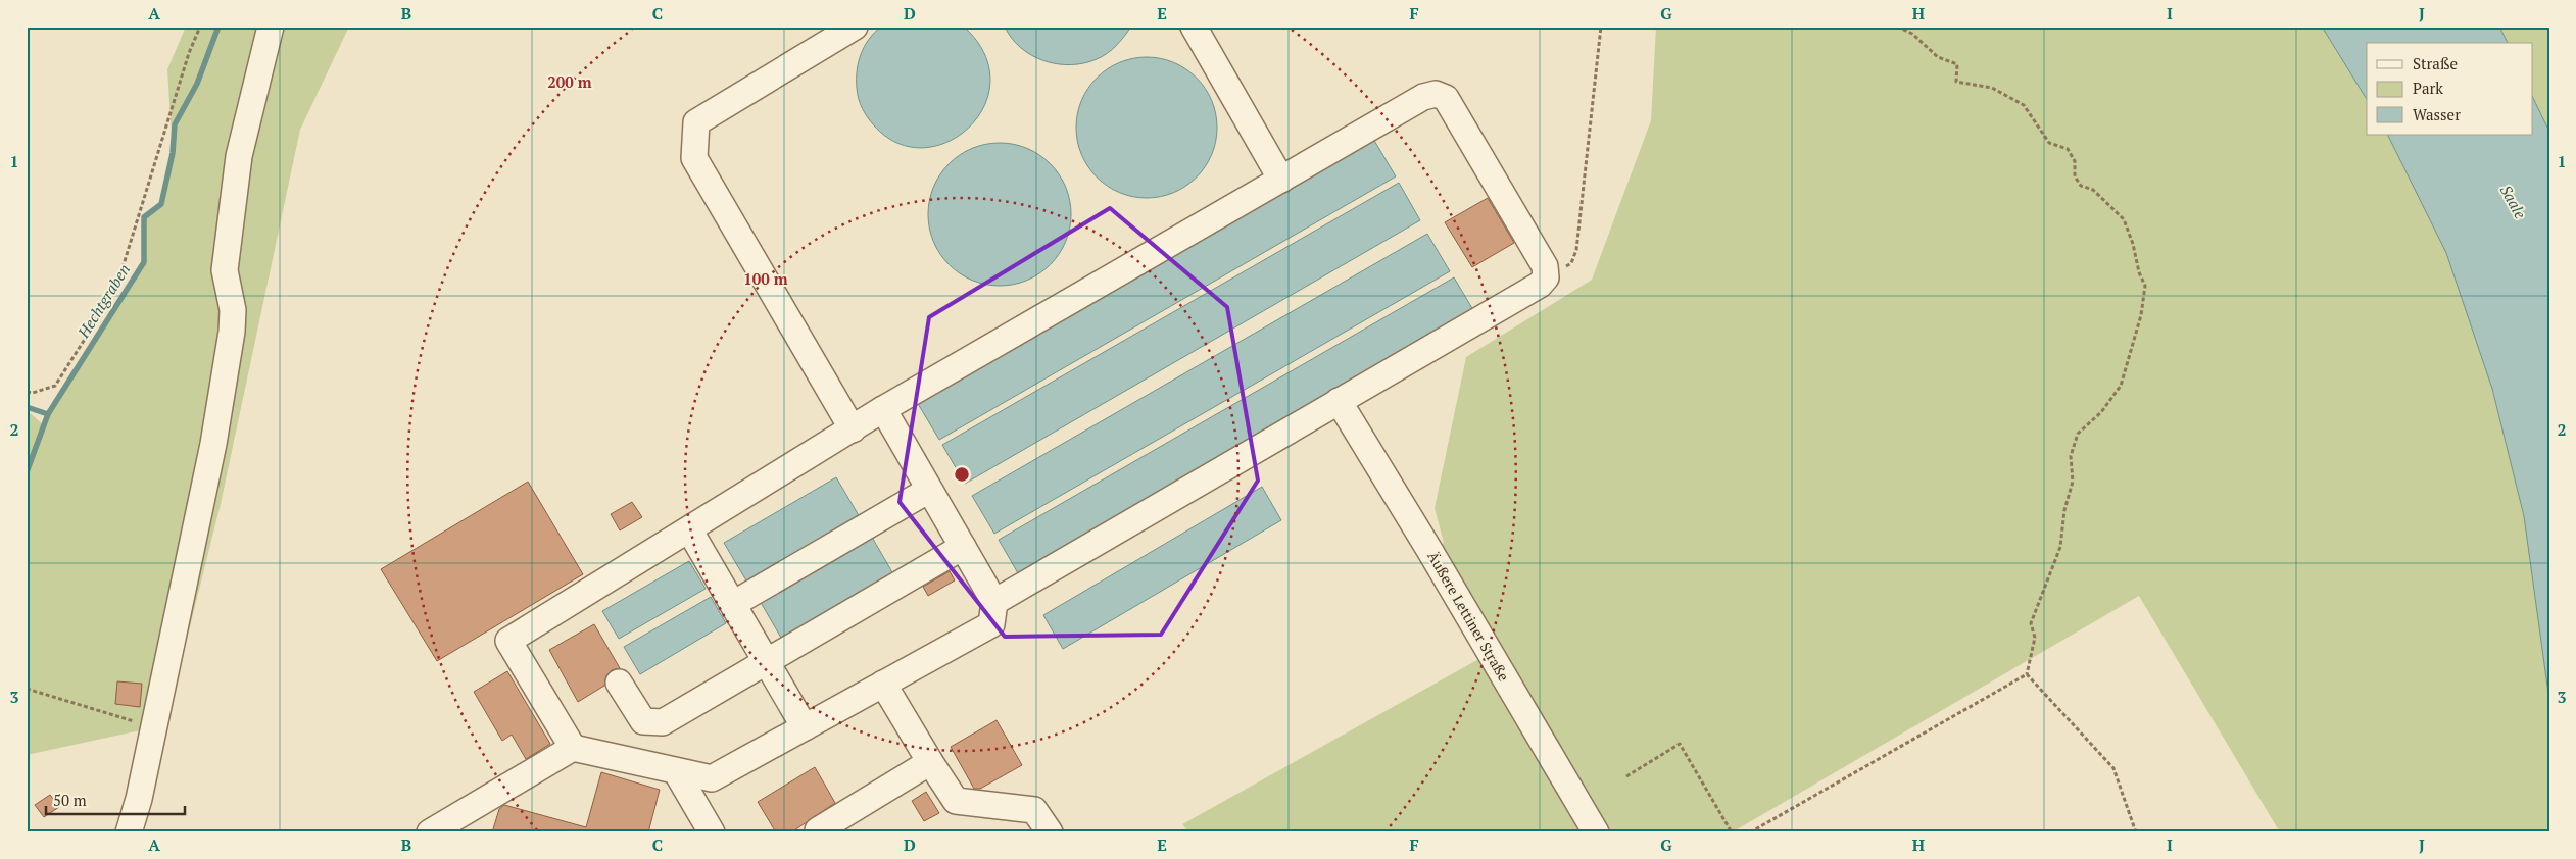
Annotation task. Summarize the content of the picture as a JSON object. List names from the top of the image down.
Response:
{
  "streets": {
    "street": ["Äußere Lettiner Straße"]
  },
  "water": ["Saale", "Hechtgraben"],
  "legend": ["Straße", "Park", "Wasser"],
  "scale_bar": "50 m",
  "grid": {
    "columns": [
      "A",
      "B",
      "C",
      "D",
      "E",
      "F",
      "G",
      "H",
      "I",
      "J"
    ],
    "rows": ["1", "2", "3"]
  },
  "rings": ["200 m", "100 m"]
}
